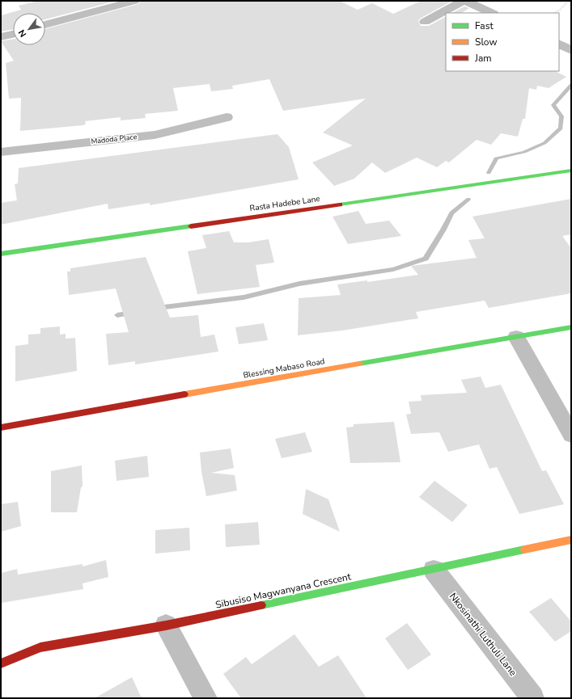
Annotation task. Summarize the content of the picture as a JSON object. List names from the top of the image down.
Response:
{
  "streets": {
    "street": [
      "Madoda Place",
      "Rasta Hadebe Lane",
      "Blessing Mabaso Road",
      "Sibusiso Magwanyana Crescent",
      "Nkosinathi Luthuli Lane"
    ]
  },
  "crossings": [
    ["Sibusiso Magwanyana Crescent", "Nkosinathi Luthuli Lane"]
  ],
  "legend": ["Fast", "Slow", "Jam"],
  "north": "bottom left"
}
